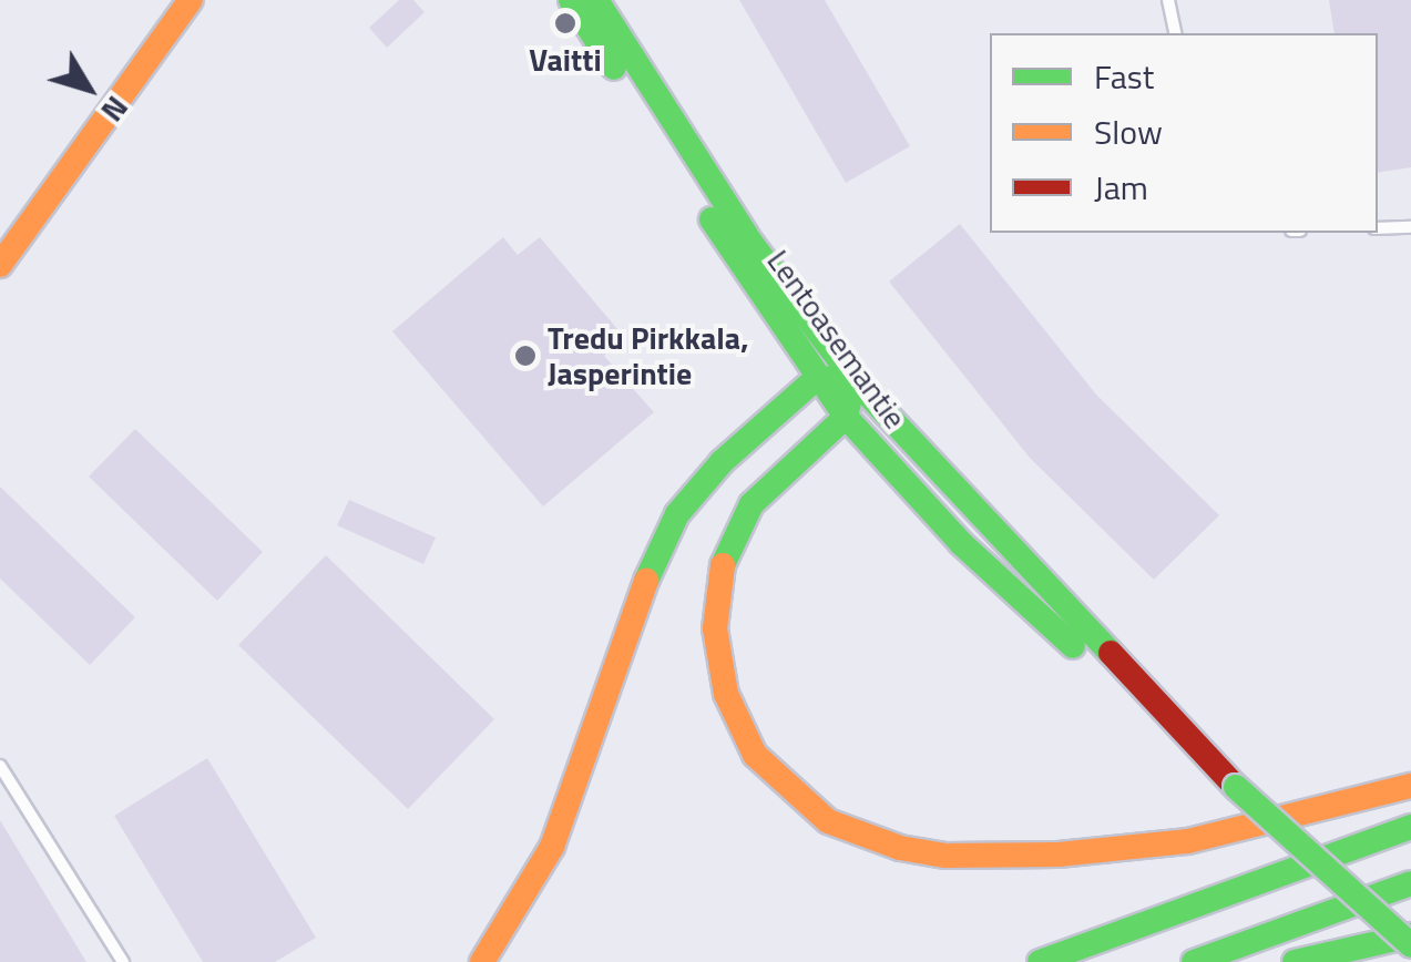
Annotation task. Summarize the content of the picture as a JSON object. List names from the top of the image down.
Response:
{
  "streets": {
    "main road": ["Lentoasemantie"]
  },
  "places": ["Vaitti", "Tredu Pirkkala, Jasperintie"],
  "legend": ["Fast", "Slow", "Jam"],
  "north": "bottom right"
}
